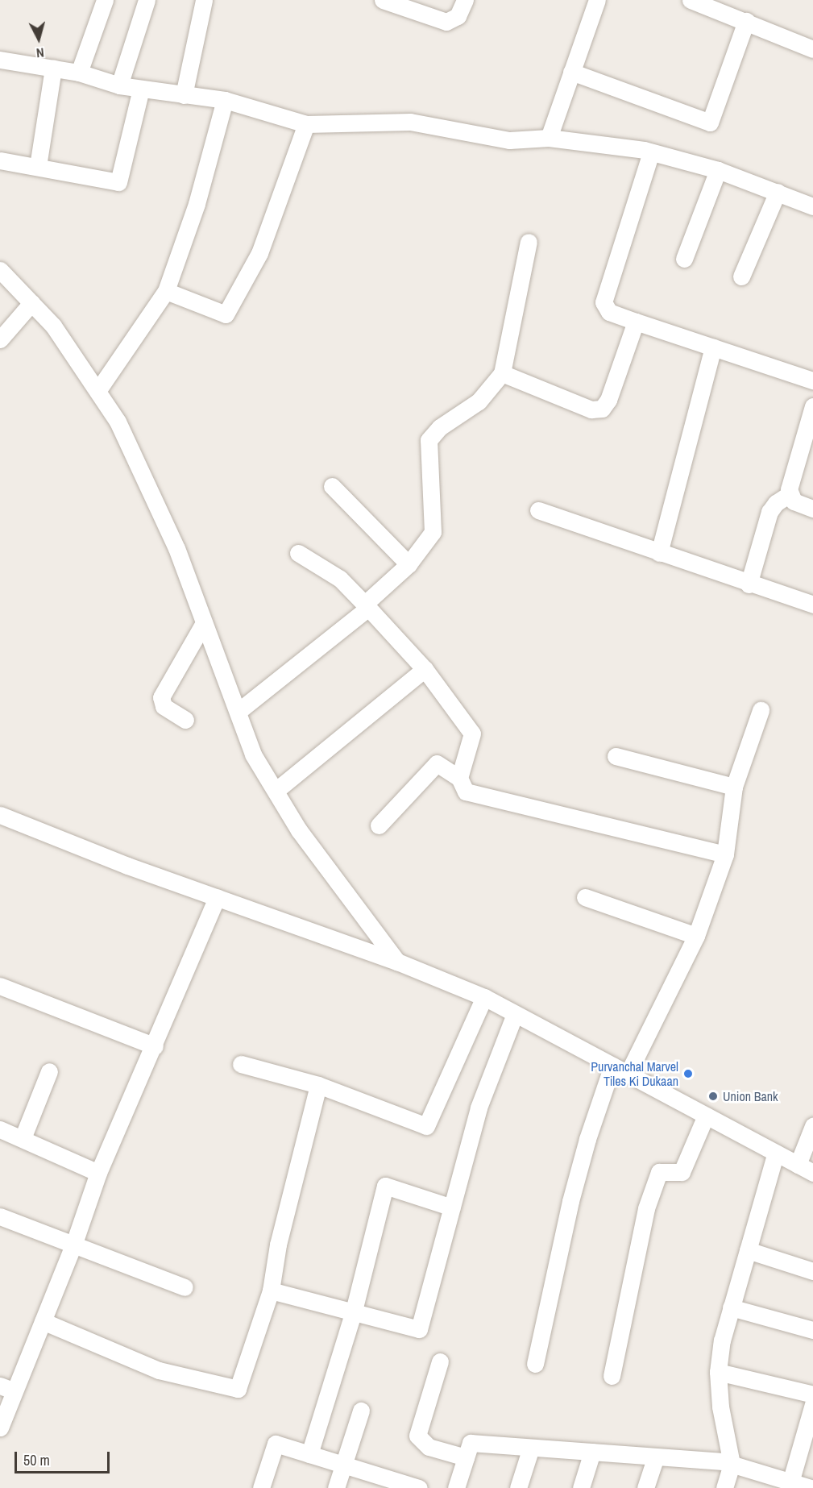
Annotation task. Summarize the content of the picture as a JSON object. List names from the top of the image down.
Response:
{
  "places": ["Purvanchal Marvel Tiles Ki Dukaan", "Union Bank"],
  "scale_bar": "50 m",
  "north": "bottom"
}
